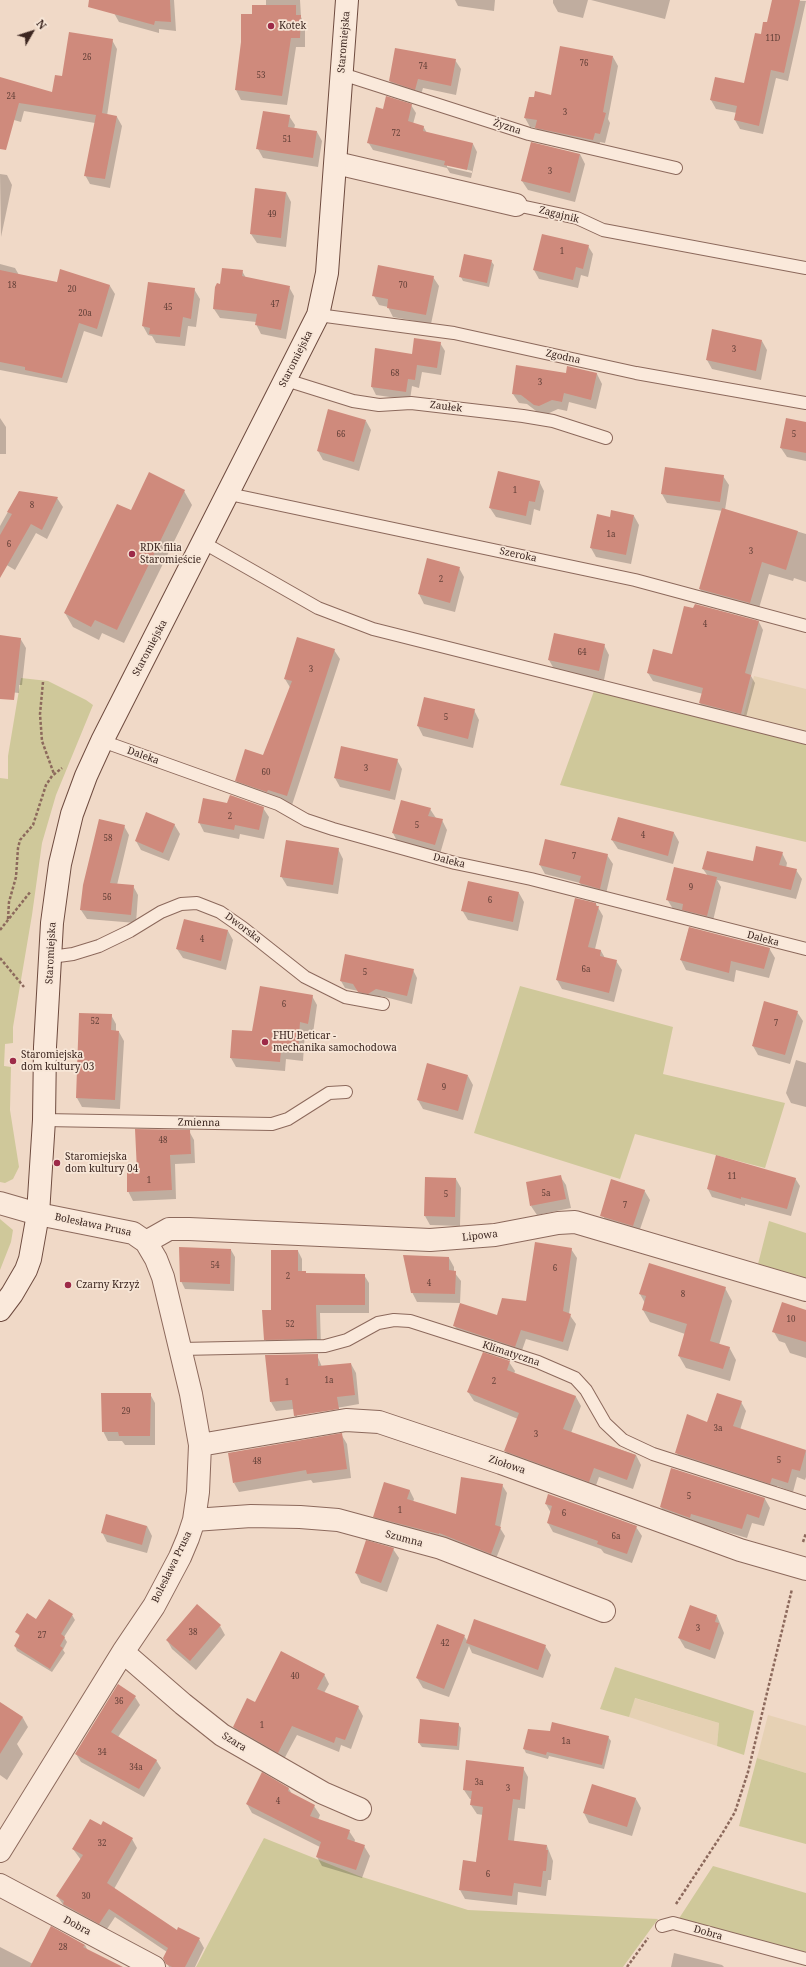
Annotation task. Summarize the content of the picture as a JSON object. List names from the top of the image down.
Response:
{
  "streets": {
    "street": [
      "Staromiejska",
      "Zagajnik",
      "Bolesława Prusa",
      "Lipowa",
      "Ziołowa",
      "Szumna",
      "Szara",
      "Dobra"
    ],
    "lane": [
      "Żyzna",
      "Zgodna",
      "Zaułek",
      "Szeroka",
      "Daleka",
      "Dworska",
      "Zmienna",
      "Klimatyczna"
    ]
  },
  "crossings": [
    ["Staromiejska", "Żyzna"],
    ["Staromiejska", "Zagajnik"],
    ["Staromiejska", "Zgodna"],
    ["Staromiejska", "Zaułek"],
    ["Staromiejska", "Szeroka"],
    ["Staromiejska", "Daleka"],
    ["Staromiejska", "Dworska"],
    ["Staromiejska", "Zmienna"],
    ["Staromiejska", "Bolesława Prusa"],
    ["Bolesława Prusa", "Lipowa"],
    ["Bolesława Prusa", "Klimatyczna"],
    ["Bolesława Prusa", "Ziołowa"],
    ["Bolesława Prusa", "Szumna"],
    ["Bolesława Prusa", "Szara"]
  ],
  "places": [
    "Kotek",
    "RDK filia Staromieście",
    "FHU Beticar - mechanika samochodowa",
    "Staromiejska dom kultury 03",
    "Staromiejska dom kultury 04",
    "Czarny Krzyż"
  ],
  "house_numbers": [
    "11D",
    "26",
    "76",
    "74",
    "53",
    "24",
    "3",
    "72",
    "51",
    "3",
    "49",
    "1",
    "18",
    "70",
    "20",
    "47",
    "45",
    "20a",
    "3",
    "68",
    "3",
    "66",
    "5",
    "1",
    "8",
    "1a",
    "6",
    "3",
    "2",
    "4",
    "64",
    "3",
    "5",
    "3",
    "60",
    "2",
    "5",
    "4",
    "58",
    "7",
    "9",
    "56",
    "6",
    "4",
    "6a",
    "5",
    "6",
    "52",
    "7",
    "9",
    "48",
    "11",
    "1",
    "5a",
    "5",
    "7",
    "54",
    "6",
    "2",
    "4",
    "8",
    "10",
    "52",
    "1a",
    "2",
    "1",
    "29",
    "3a",
    "3",
    "5",
    "48",
    "5",
    "1",
    "6",
    "6a",
    "3",
    "38",
    "27",
    "42",
    "40",
    "36",
    "1",
    "1a",
    "34",
    "34a",
    "3a",
    "3",
    "4",
    "32",
    "6",
    "30",
    "28"
  ],
  "north": "top right"
}
